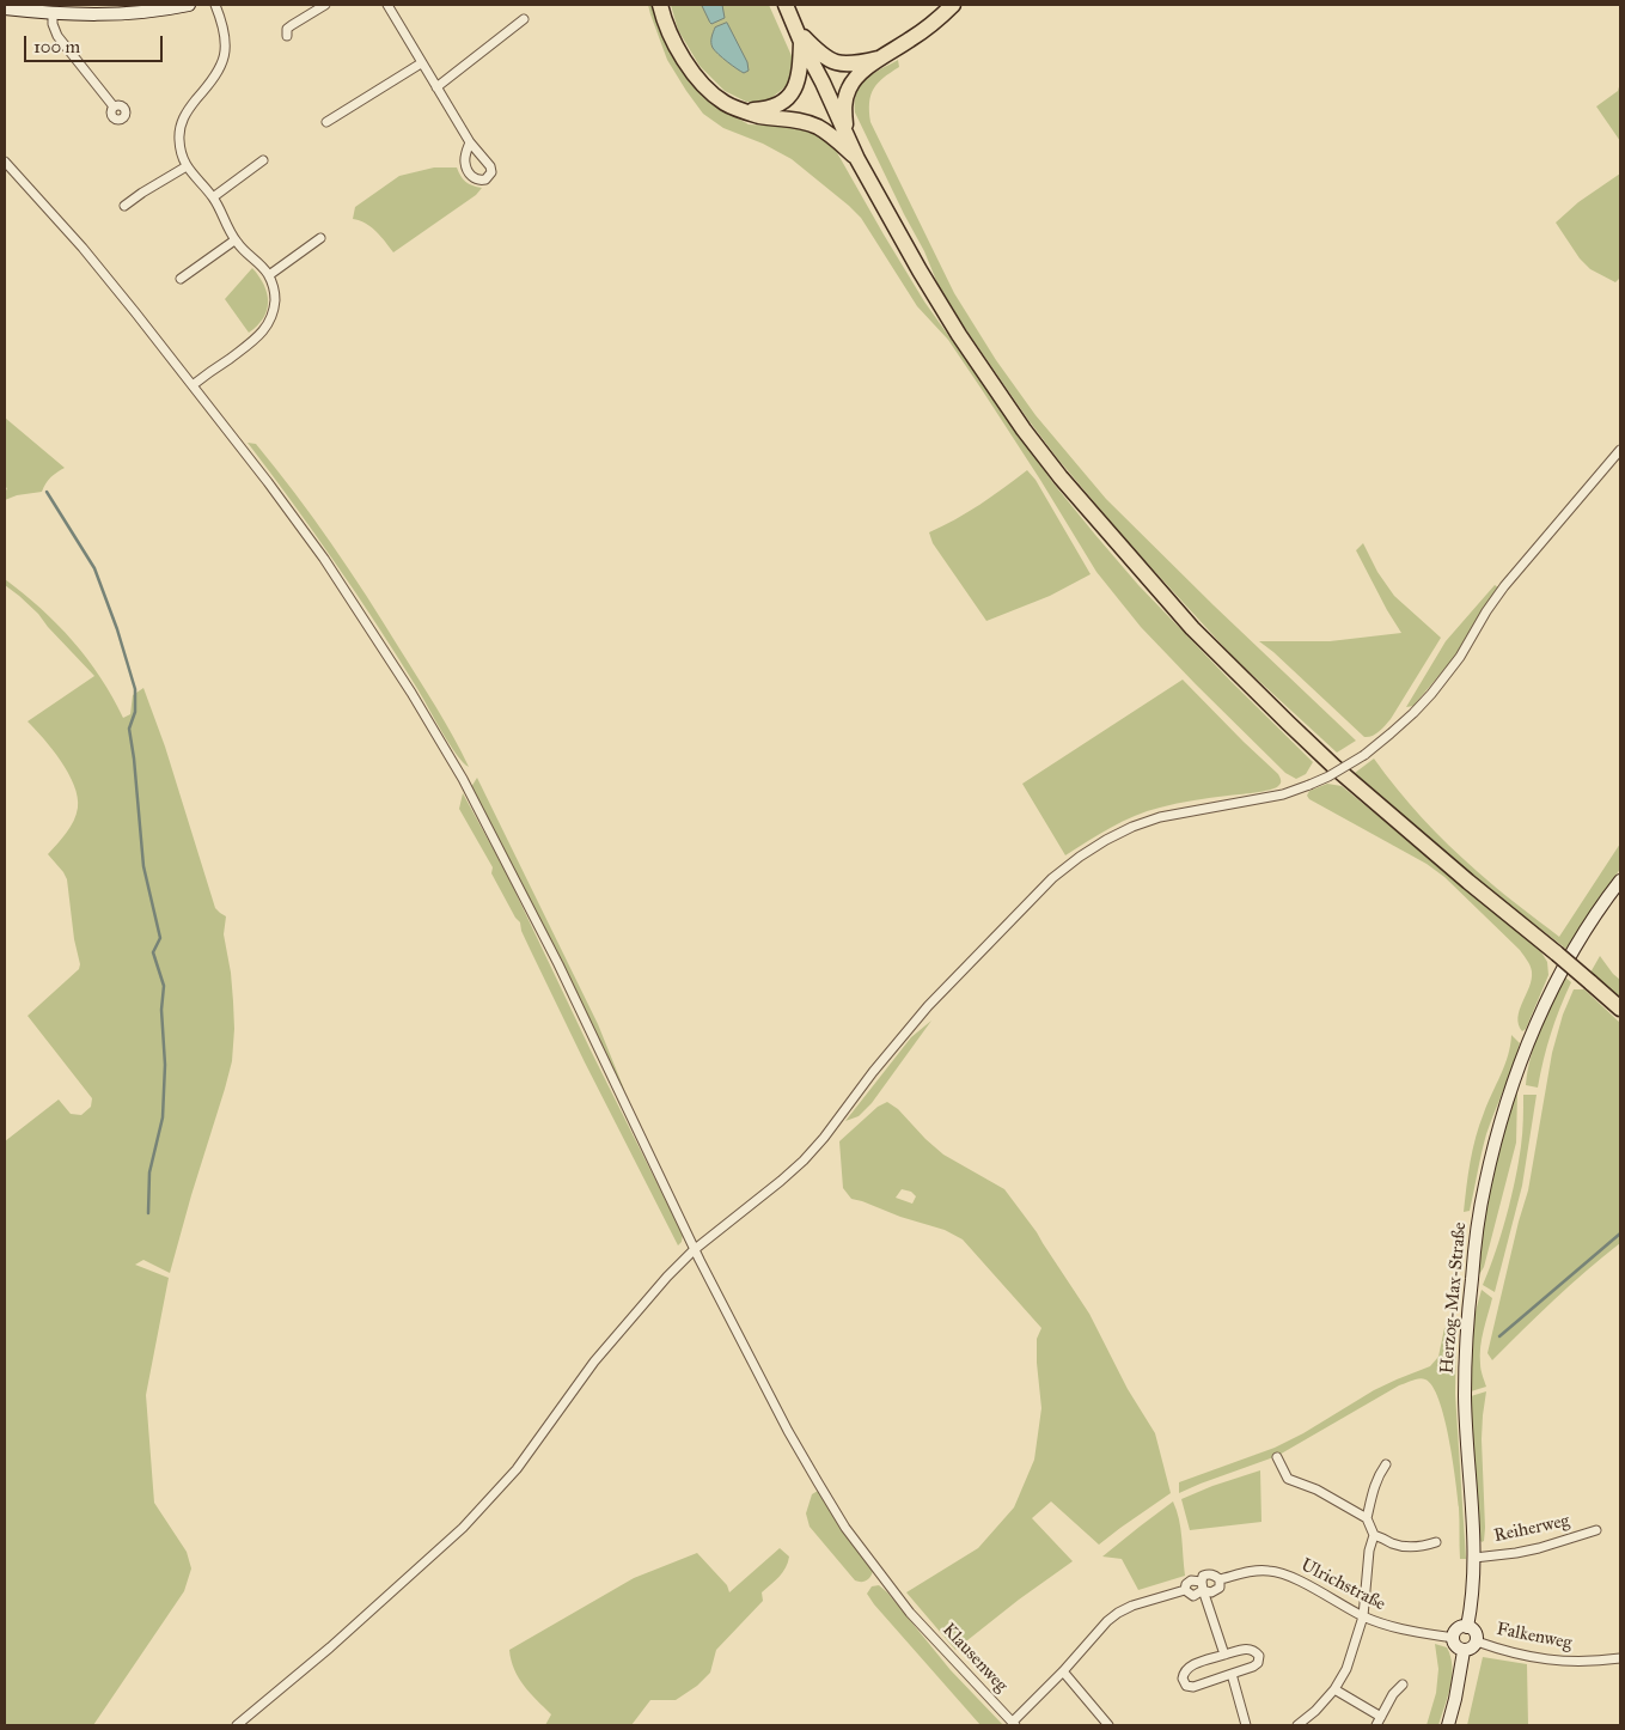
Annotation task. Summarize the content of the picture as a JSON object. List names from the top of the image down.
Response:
{
  "streets": {
    "main road": ["Herzog-Max-Straße"],
    "street": [
      "Reiherweg",
      "Ulrichstraße",
      "Falkenweg",
      "Klausenweg"
    ]
  },
  "crossings": [
    ["Herzog-Max-Straße", "Reiherweg"],
    ["Herzog-Max-Straße", "Ulrichstraße"],
    ["Herzog-Max-Straße", "Falkenweg"],
    ["Ulrichstraße", "Falkenweg"],
    ["Ulrichstraße", "Klausenweg"]
  ],
  "scale_bar": "100 m"
}
